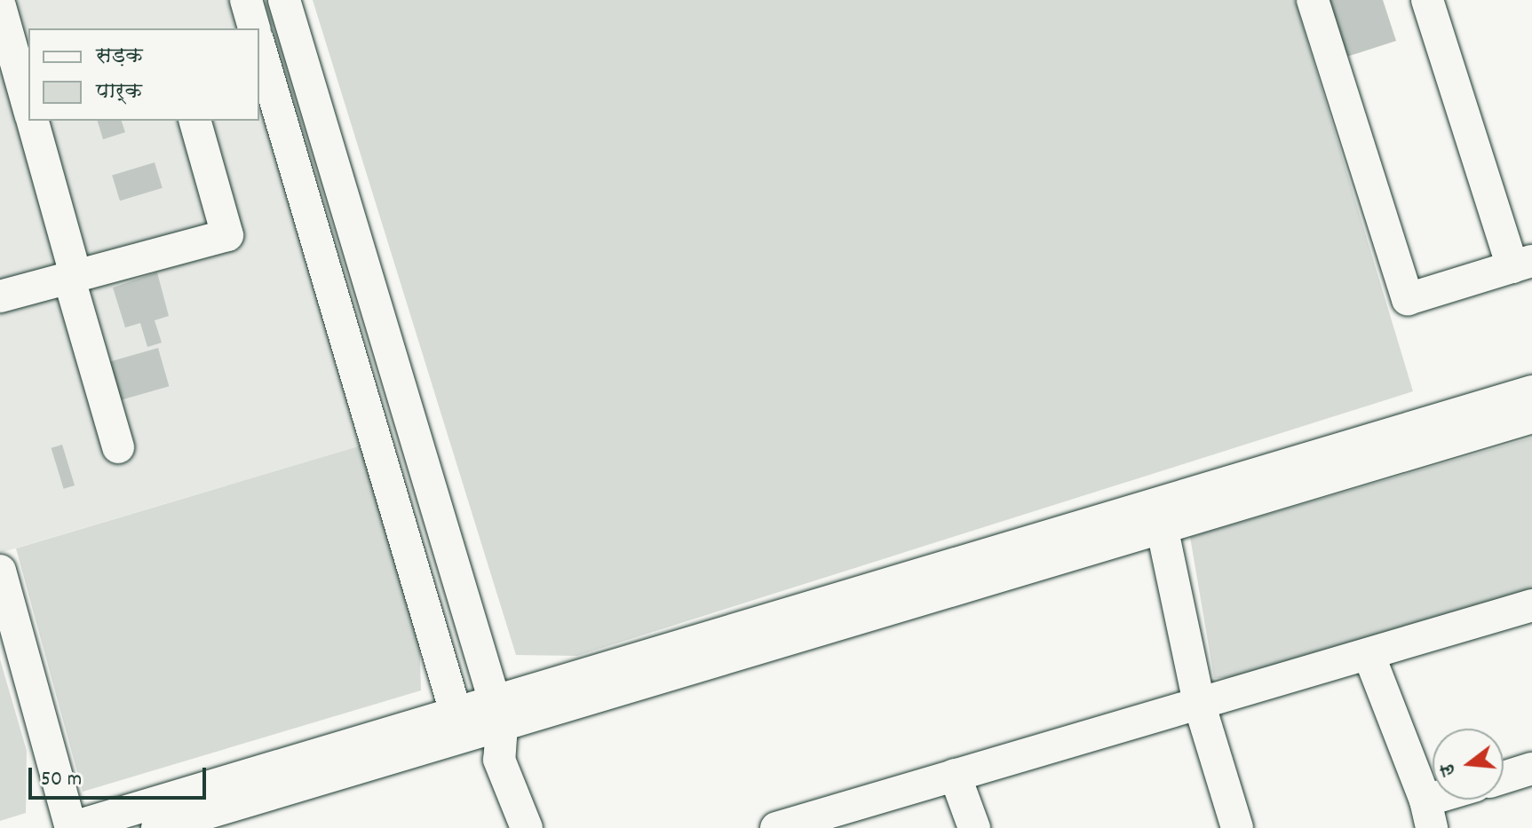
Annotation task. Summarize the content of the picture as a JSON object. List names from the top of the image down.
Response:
{
  "legend": ["सड़क", "पार्क"],
  "scale_bar": "50 m",
  "north": "left"
}
